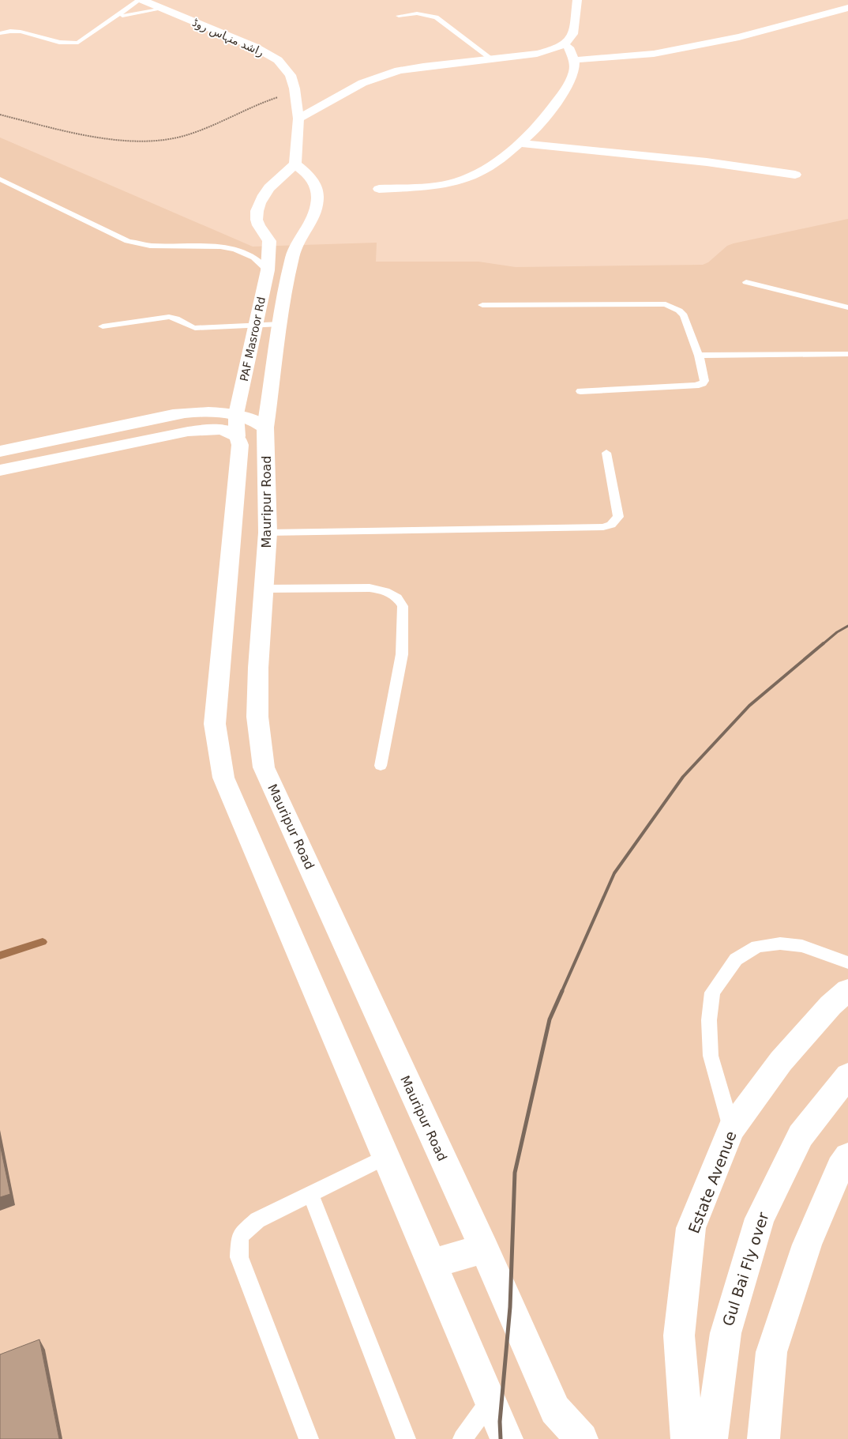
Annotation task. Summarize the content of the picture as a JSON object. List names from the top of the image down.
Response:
{
  "streets": {
    "main road": [
      "راشد منہاس روڈ",
      "PAF Masroor Rd",
      "Mauripur Road",
      "Estate Avenue",
      "Gul Bai Fly over"
    ]
  },
  "crossings": [
    ["راشد منہاس روڈ", "PAF Masroor Rd"],
    ["PAF Masroor Rd", "Mauripur Road"]
  ]
}
